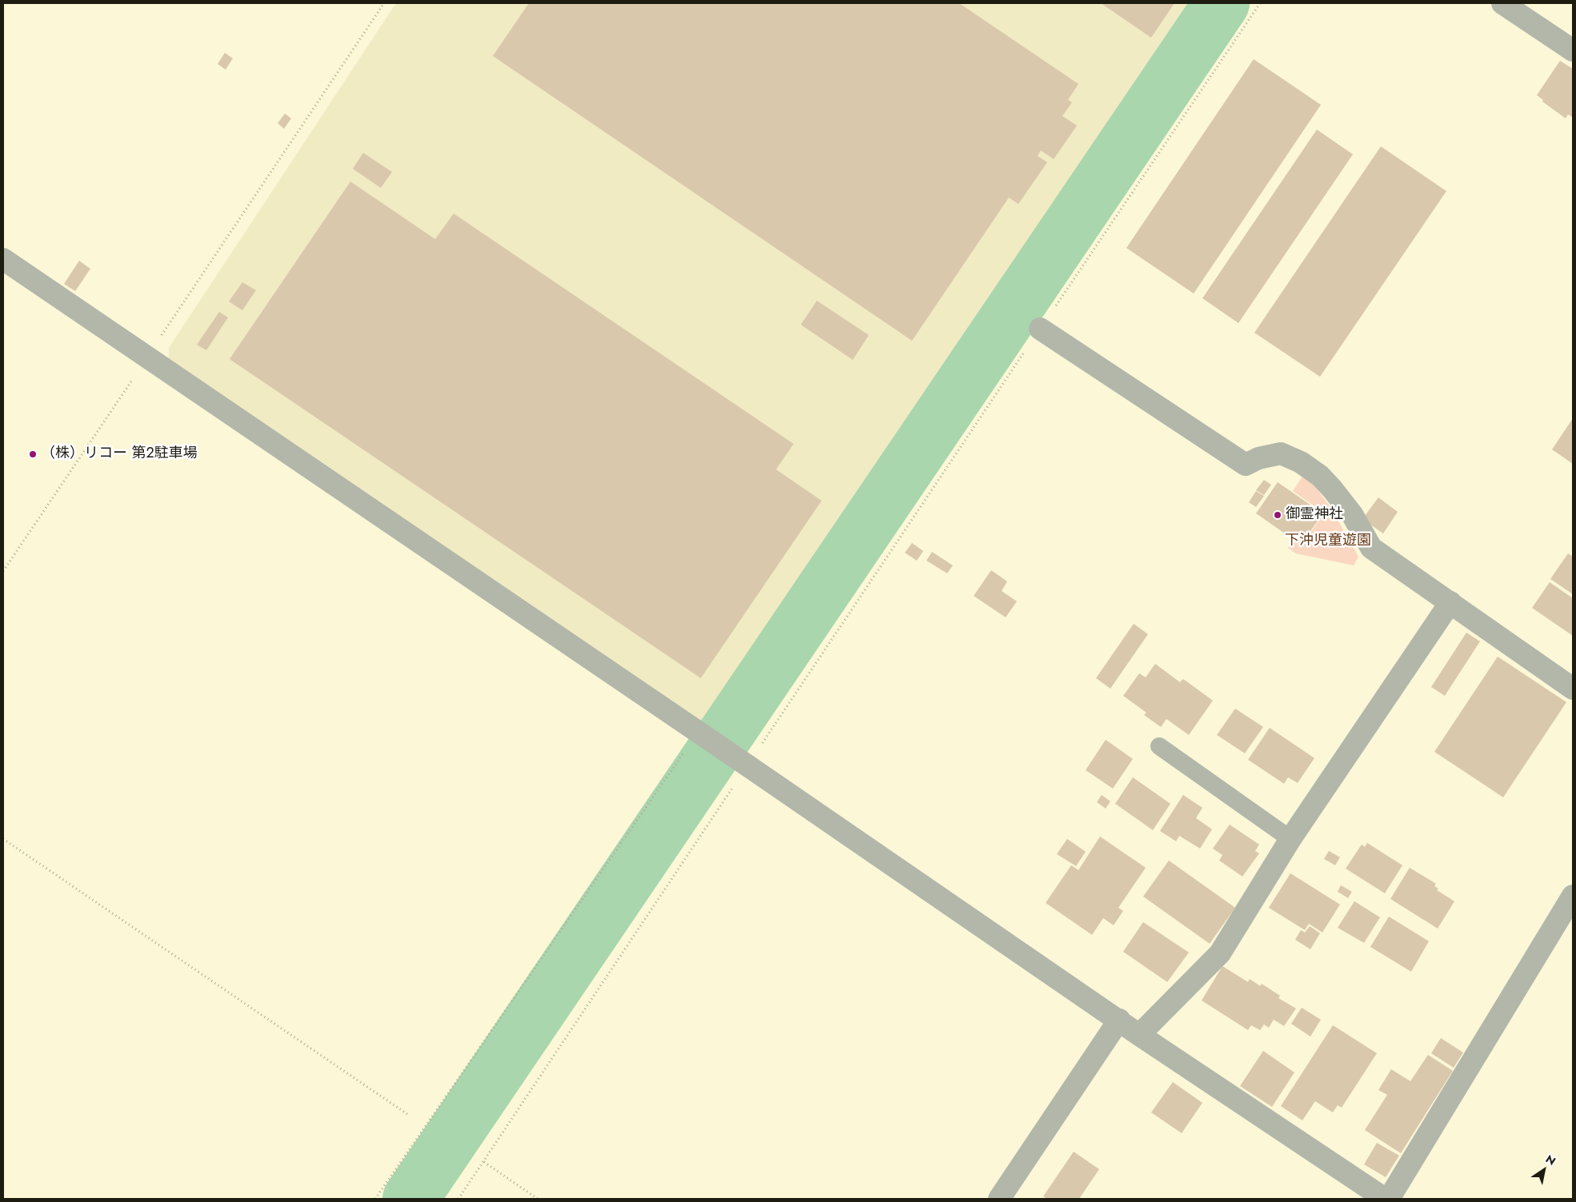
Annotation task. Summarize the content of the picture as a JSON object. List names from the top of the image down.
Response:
{
  "parks": ["下沖児童遊園"],
  "places": ["（株）リコー 第2駐車場", "御霊神社"],
  "north": "top right"
}
